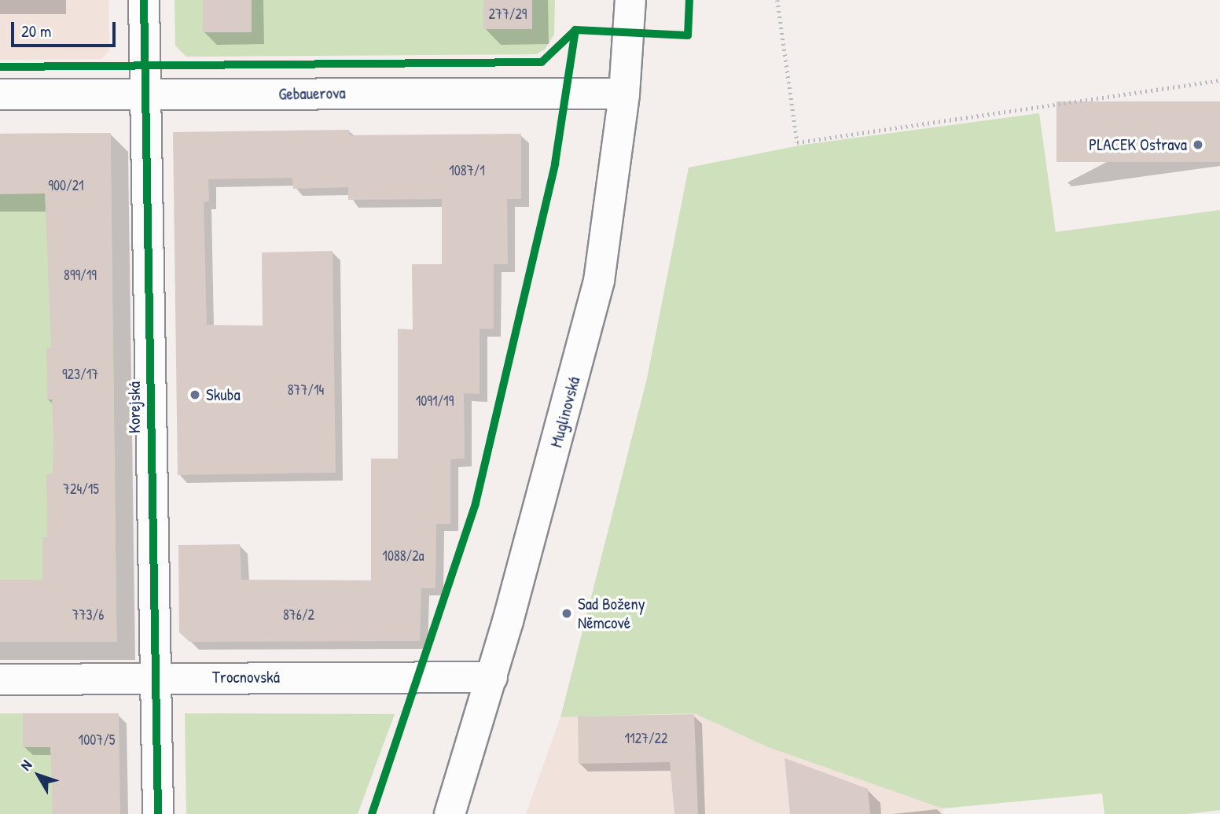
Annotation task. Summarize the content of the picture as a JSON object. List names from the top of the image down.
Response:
{
  "streets": {
    "street": [
      "Gebauerova",
      "Korejská",
      "Muglinovská",
      "Trocnovská"
    ]
  },
  "crossings": [
    ["Gebauerova", "Korejská"],
    ["Gebauerova", "Muglinovská"],
    ["Korejská", "Trocnovská"],
    ["Muglinovská", "Trocnovská"]
  ],
  "places": ["PLACEK Ostrava", "Skuba", "Sad Boženy Němcové"],
  "house_numbers": [
    "277/29",
    "1087/1",
    "900/21",
    "899/19",
    "923/17",
    "877/14",
    "1091/19",
    "724/15",
    "1088/2a",
    "773/6",
    "876/2",
    "1127/22",
    "1007/5"
  ],
  "scale_bar": "20 m",
  "north": "top left"
}
